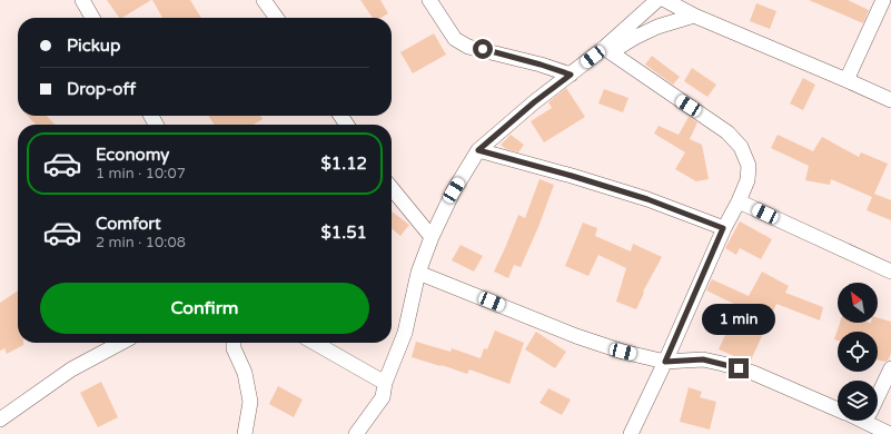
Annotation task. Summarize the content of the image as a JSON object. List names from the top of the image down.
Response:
{
  "north": "top left",
  "page": {
    "banner": ["Pickup", "Drop-off"],
    "list": [
      {
        "name": "Economy",
        "note": "1 min · 10:07",
        "value": "$1.12"
      },
      {
        "name": "Comfort",
        "note": "2 min · 10:08",
        "value": "$1.51"
      }
    ],
    "buttons": "Confirm",
    "bubble": "1 min"
  }
}
